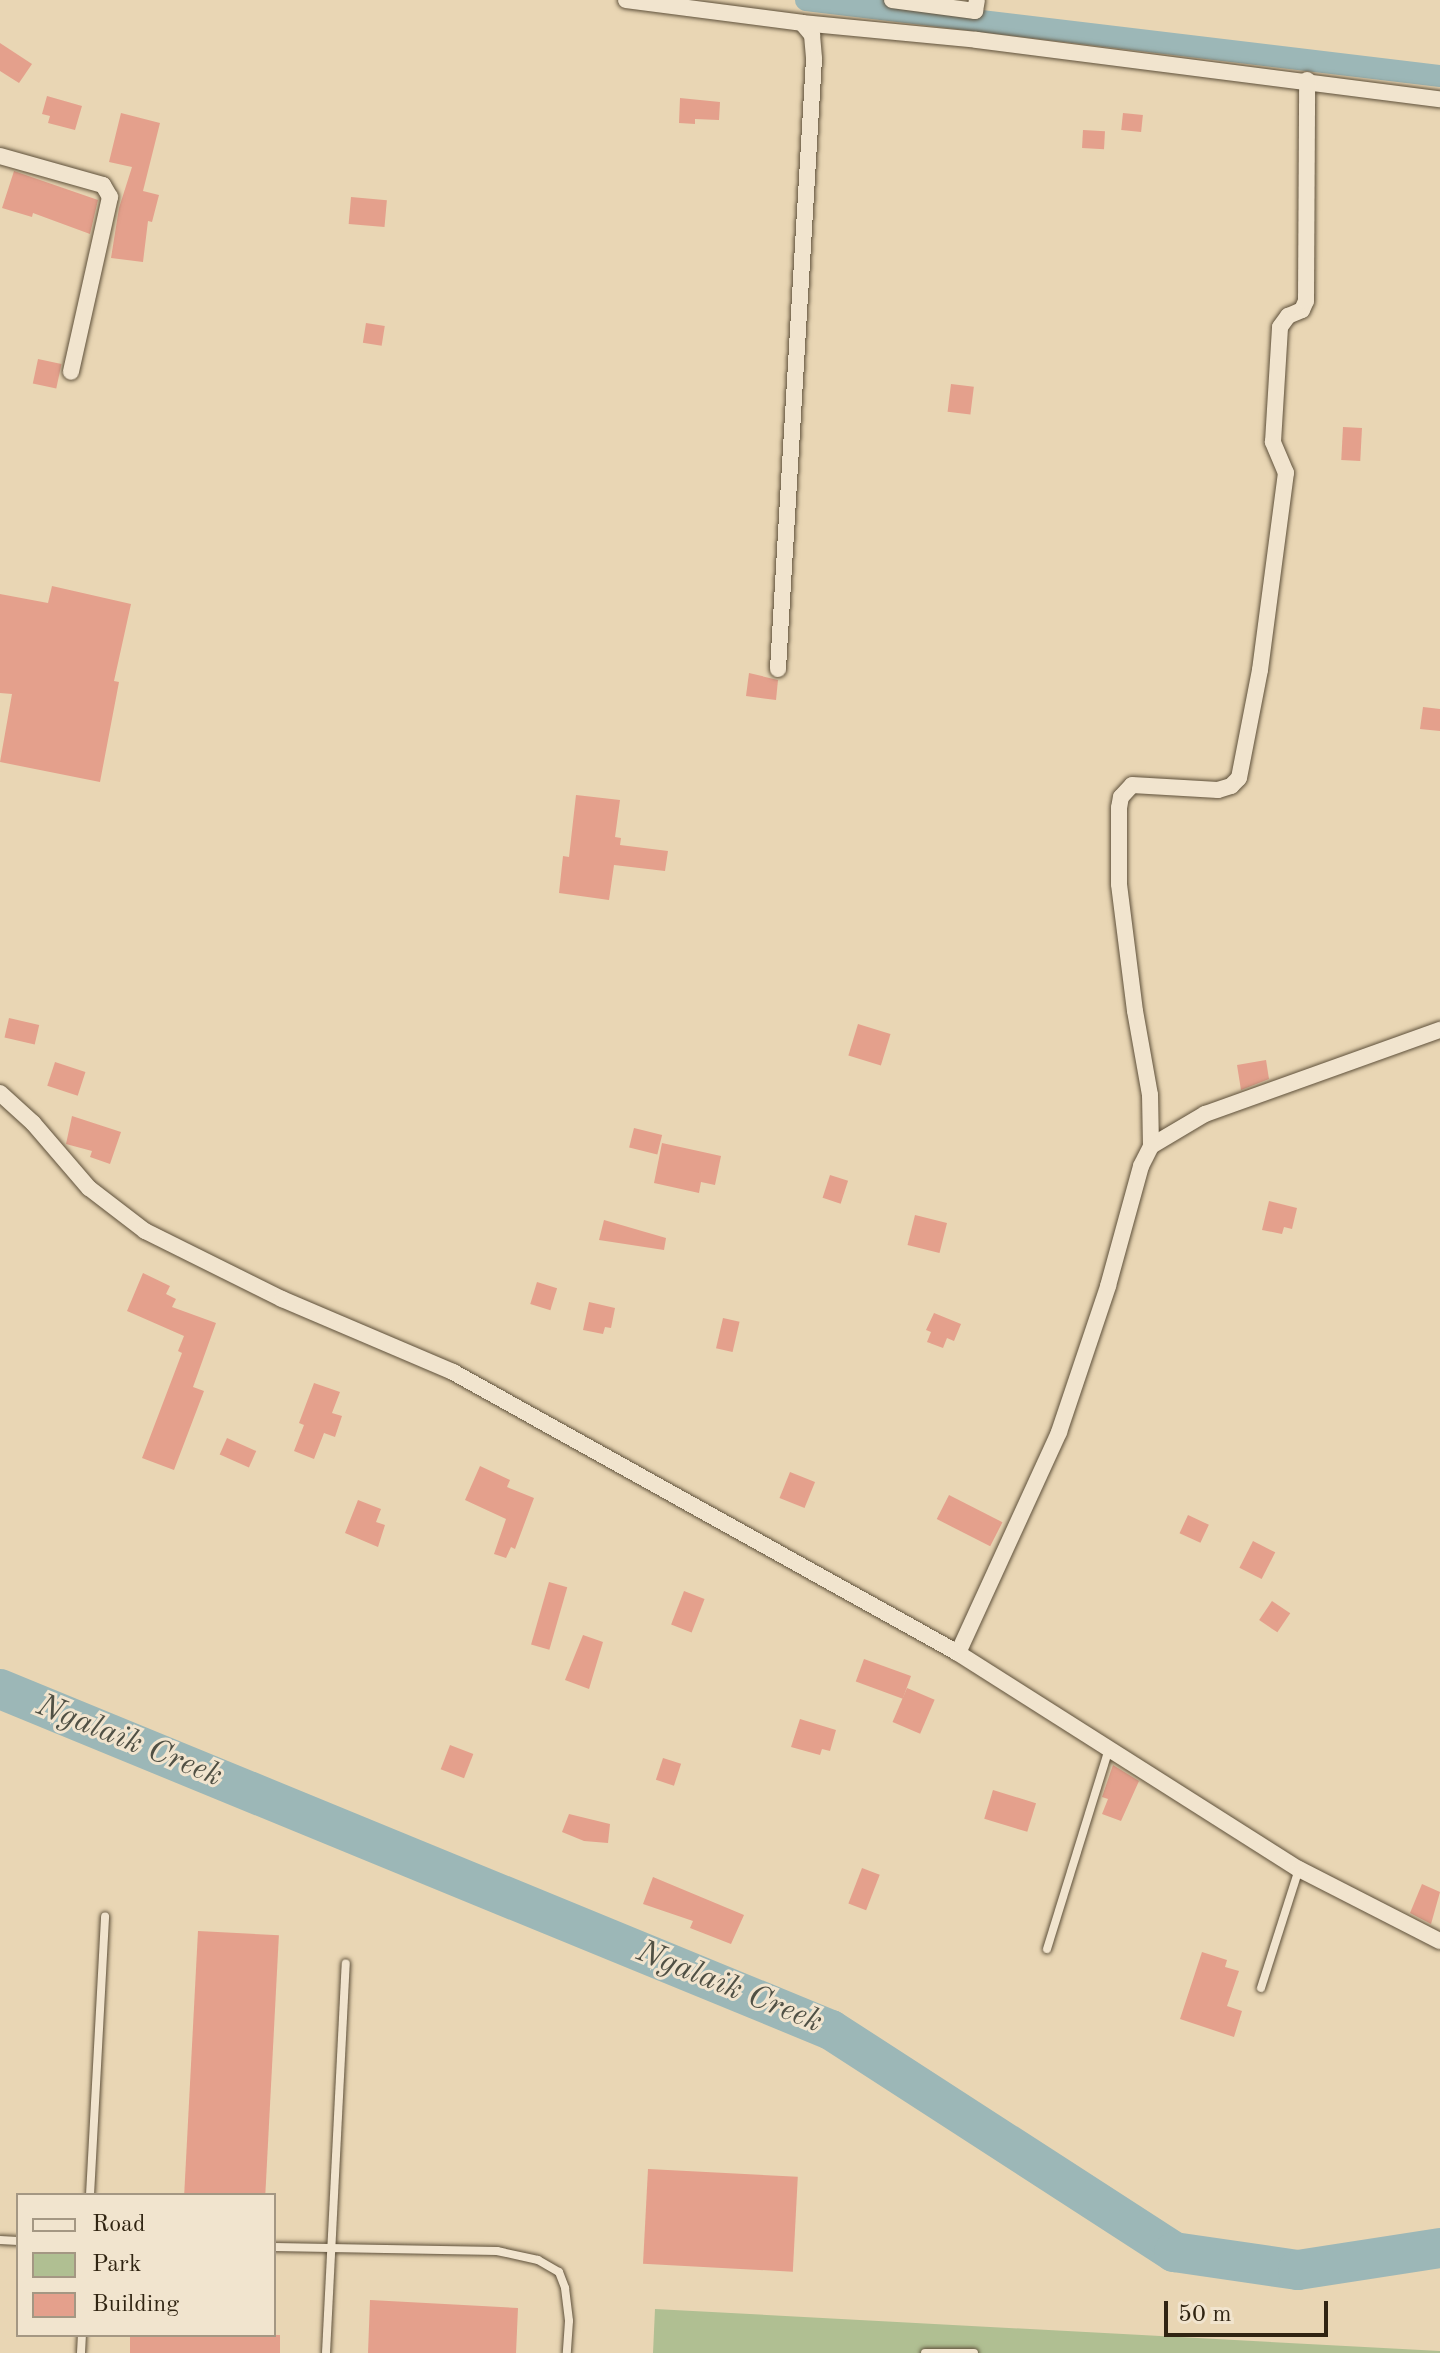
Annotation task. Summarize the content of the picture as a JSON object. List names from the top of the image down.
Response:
{
  "water": ["Ngalaik Creek"],
  "legend": ["Road", "Park", "Building"],
  "scale_bar": "50 m"
}
